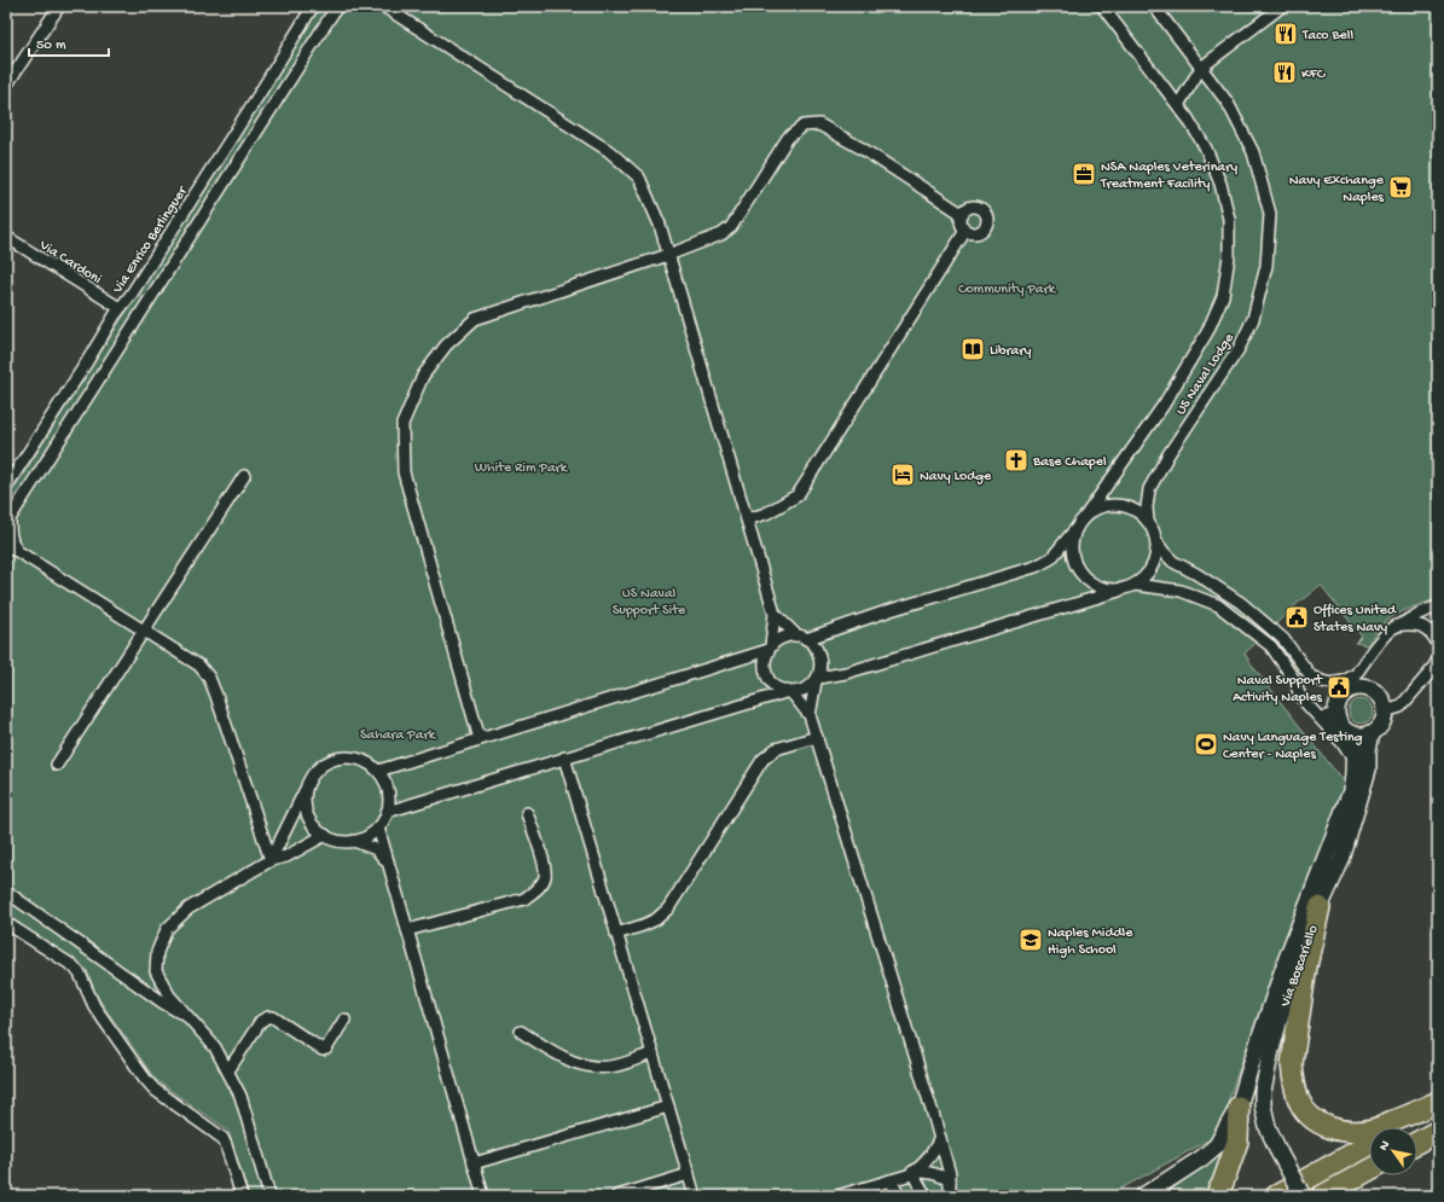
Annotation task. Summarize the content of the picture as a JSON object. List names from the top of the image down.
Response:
{
  "streets": {
    "street": [
      "Via Enrico Berlinguer",
      "Via Cardoni",
      "US Naval Lodge",
      "Via Boscariello"
    ]
  },
  "crossings": [
    ["Via Enrico Berlinguer", "Via Cardoni"]
  ],
  "parks": [
    "Community Park",
    "White Rim Park",
    "US Naval Support Site",
    "Sahara Park"
  ],
  "places": {
    "restaurant": ["Taco Bell", "KFC"],
    "office": ["NSA Naples Veterinary Treatment Facility"],
    "supermarket": ["Navy Exchange Naples"],
    "library": ["Library"],
    "church": ["Base Chapel"],
    "hotel": ["Navy Lodge"],
    "public building": ["Offices United States Navy", "Naval Support Activity Naples"],
    "sports": ["Navy Language Testing Center - Naples"],
    "school or university": ["Naples Middle High School"]
  },
  "scale_bar": "50 m",
  "north": "top left"
}
